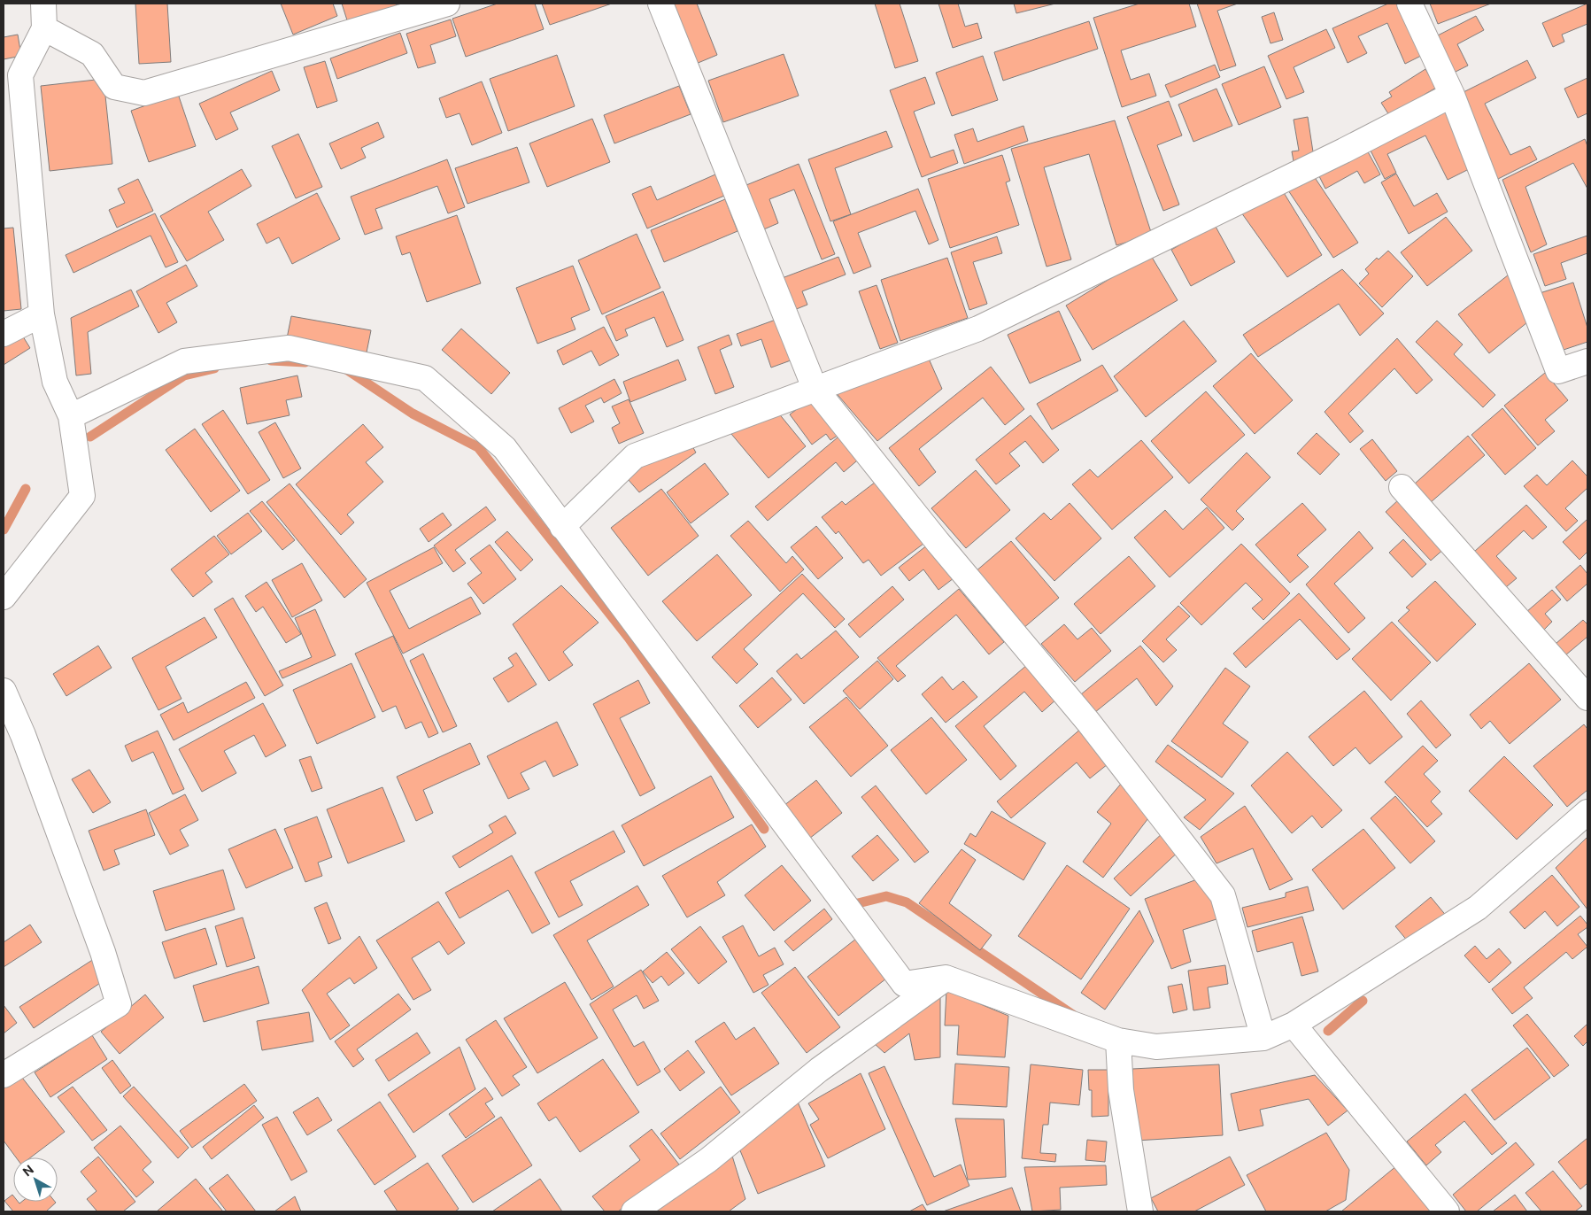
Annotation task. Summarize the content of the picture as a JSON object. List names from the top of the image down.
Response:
{
  "north": "top left"
}
